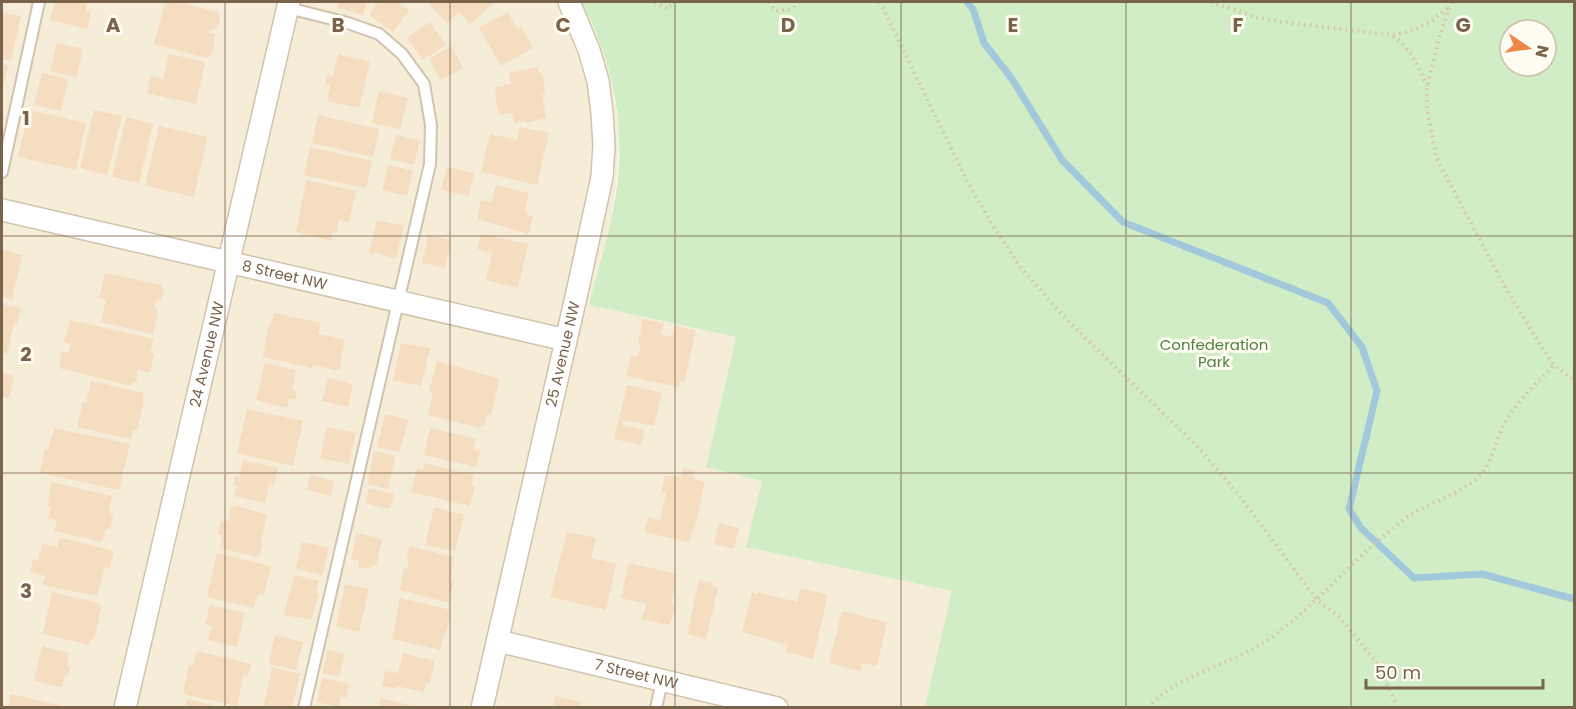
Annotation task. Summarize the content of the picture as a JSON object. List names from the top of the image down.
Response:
{
  "streets": {
    "street": [
      "8 Street NW",
      "25 Avenue NW",
      "24 Avenue NW",
      "7 Street NW"
    ]
  },
  "crossings": [
    ["8 Street NW", "25 Avenue NW"],
    ["8 Street NW", "24 Avenue NW"],
    ["25 Avenue NW", "7 Street NW"]
  ],
  "parks": ["Confederation Park"],
  "scale_bar": "50 m",
  "north": "right",
  "grid": {
    "columns": [
      "A",
      "B",
      "C",
      "D",
      "E",
      "F",
      "G"
    ],
    "rows": ["1", "2", "3"]
  }
}
